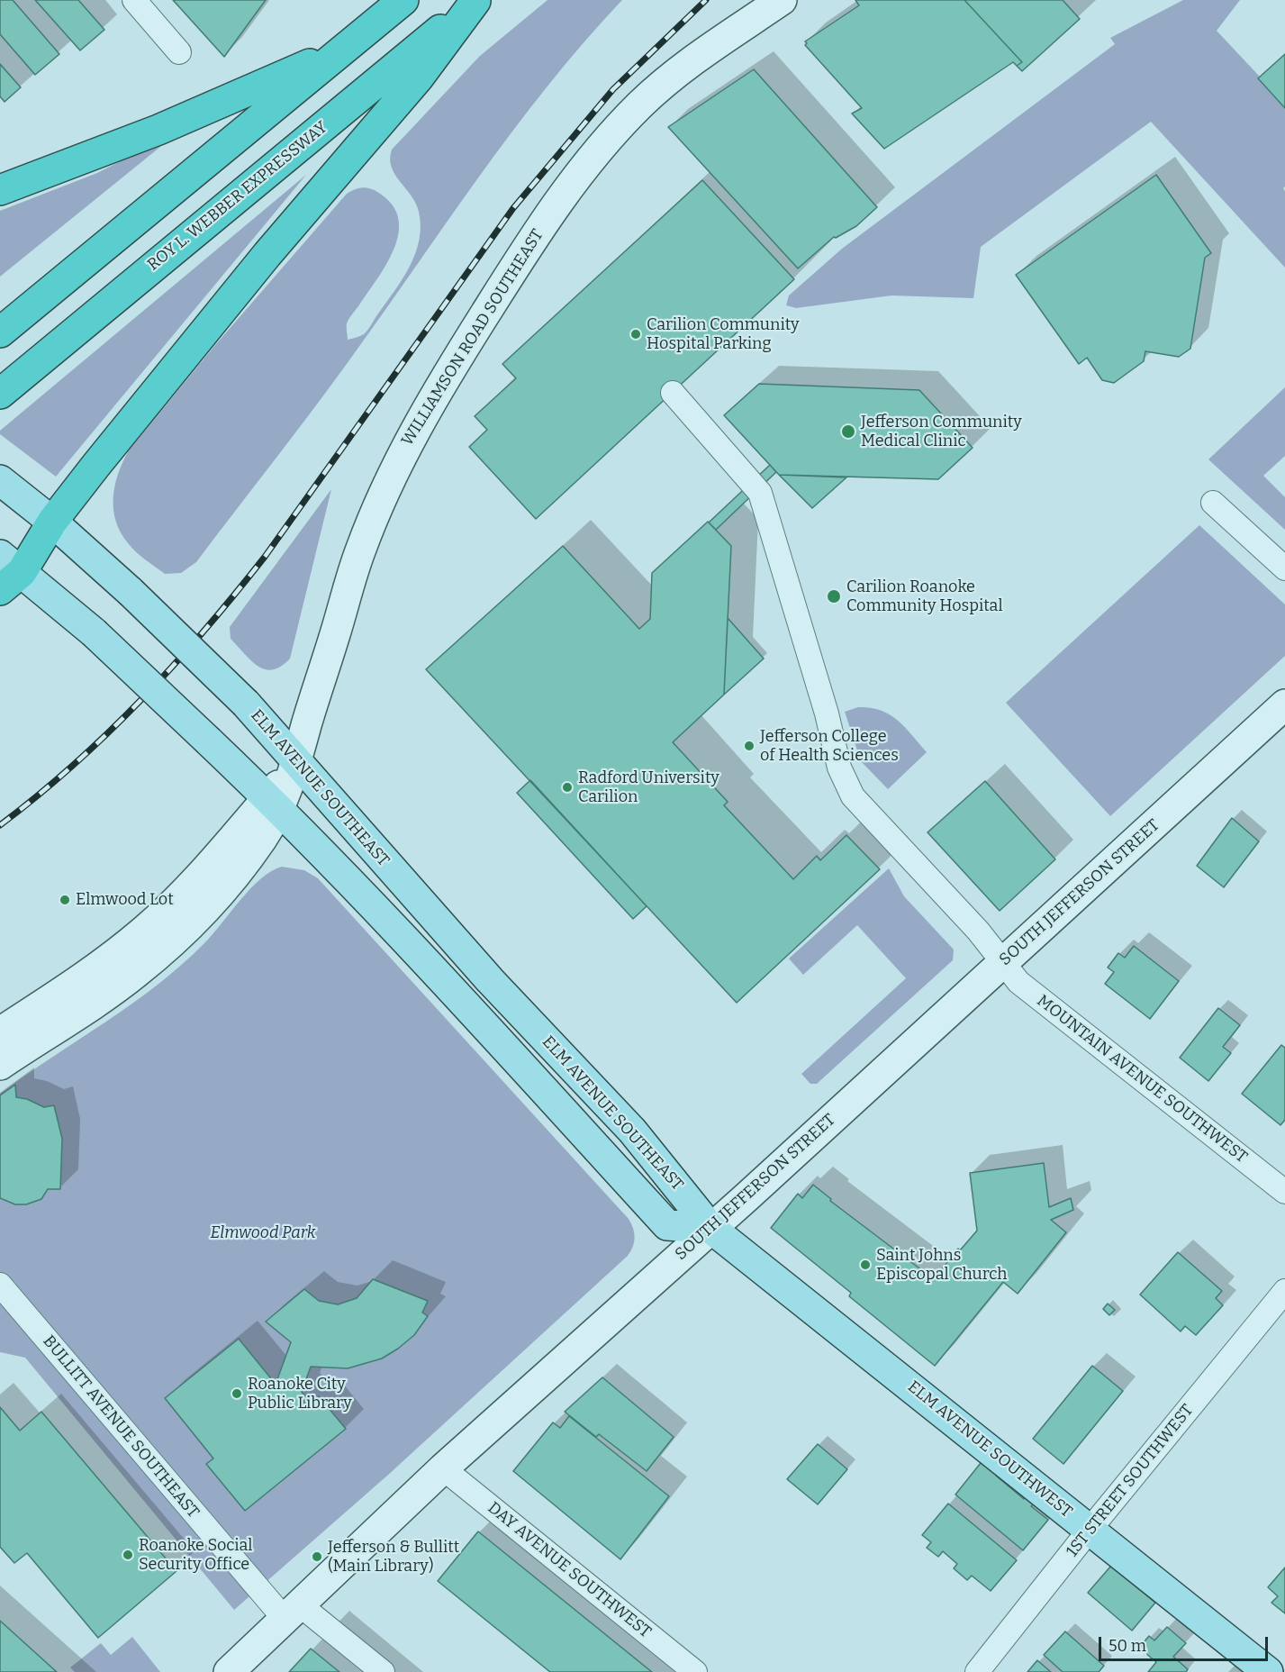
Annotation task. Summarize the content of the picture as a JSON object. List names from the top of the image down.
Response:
{
  "streets": {
    "highway": ["ROY L. WEBBER EXPRESSWAY"],
    "main road": [
      "WILLIAMSON ROAD SOUTHEAST",
      "ELM AVENUE SOUTHEAST",
      "SOUTH JEFFERSON STREET",
      "ELM AVENUE SOUTHWEST"
    ],
    "street": [
      "MOUNTAIN AVENUE SOUTHWEST",
      "BULLITT AVENUE SOUTHEAST",
      "1ST STREET SOUTHWEST",
      "DAY AVENUE SOUTHWEST"
    ]
  },
  "crossings": [
    ["WILLIAMSON ROAD SOUTHEAST", "ELM AVENUE SOUTHEAST"],
    ["ELM AVENUE SOUTHEAST", "SOUTH JEFFERSON STREET"],
    ["ELM AVENUE SOUTHEAST", "ELM AVENUE SOUTHWEST"],
    ["SOUTH JEFFERSON STREET", "MOUNTAIN AVENUE SOUTHWEST"],
    ["SOUTH JEFFERSON STREET", "BULLITT AVENUE SOUTHEAST"],
    ["SOUTH JEFFERSON STREET", "ELM AVENUE SOUTHWEST"],
    ["SOUTH JEFFERSON STREET", "DAY AVENUE SOUTHWEST"],
    ["ELM AVENUE SOUTHWEST", "1ST STREET SOUTHWEST"]
  ],
  "parks": ["Elmwood Park"],
  "places": [
    "Carilion Community Hospital Parking",
    "Jefferson Community Medical Clinic",
    "Carilion Roanoke Community Hospital",
    "Jefferson College of Health Sciences",
    "Radford University Carilion",
    "Elmwood Lot",
    "Saint Johns Episcopal Church",
    "Roanoke City Public Library",
    "Roanoke Social Security Office",
    "Jefferson & Bullitt (Main Library)"
  ],
  "scale_bar": "50 m"
}
